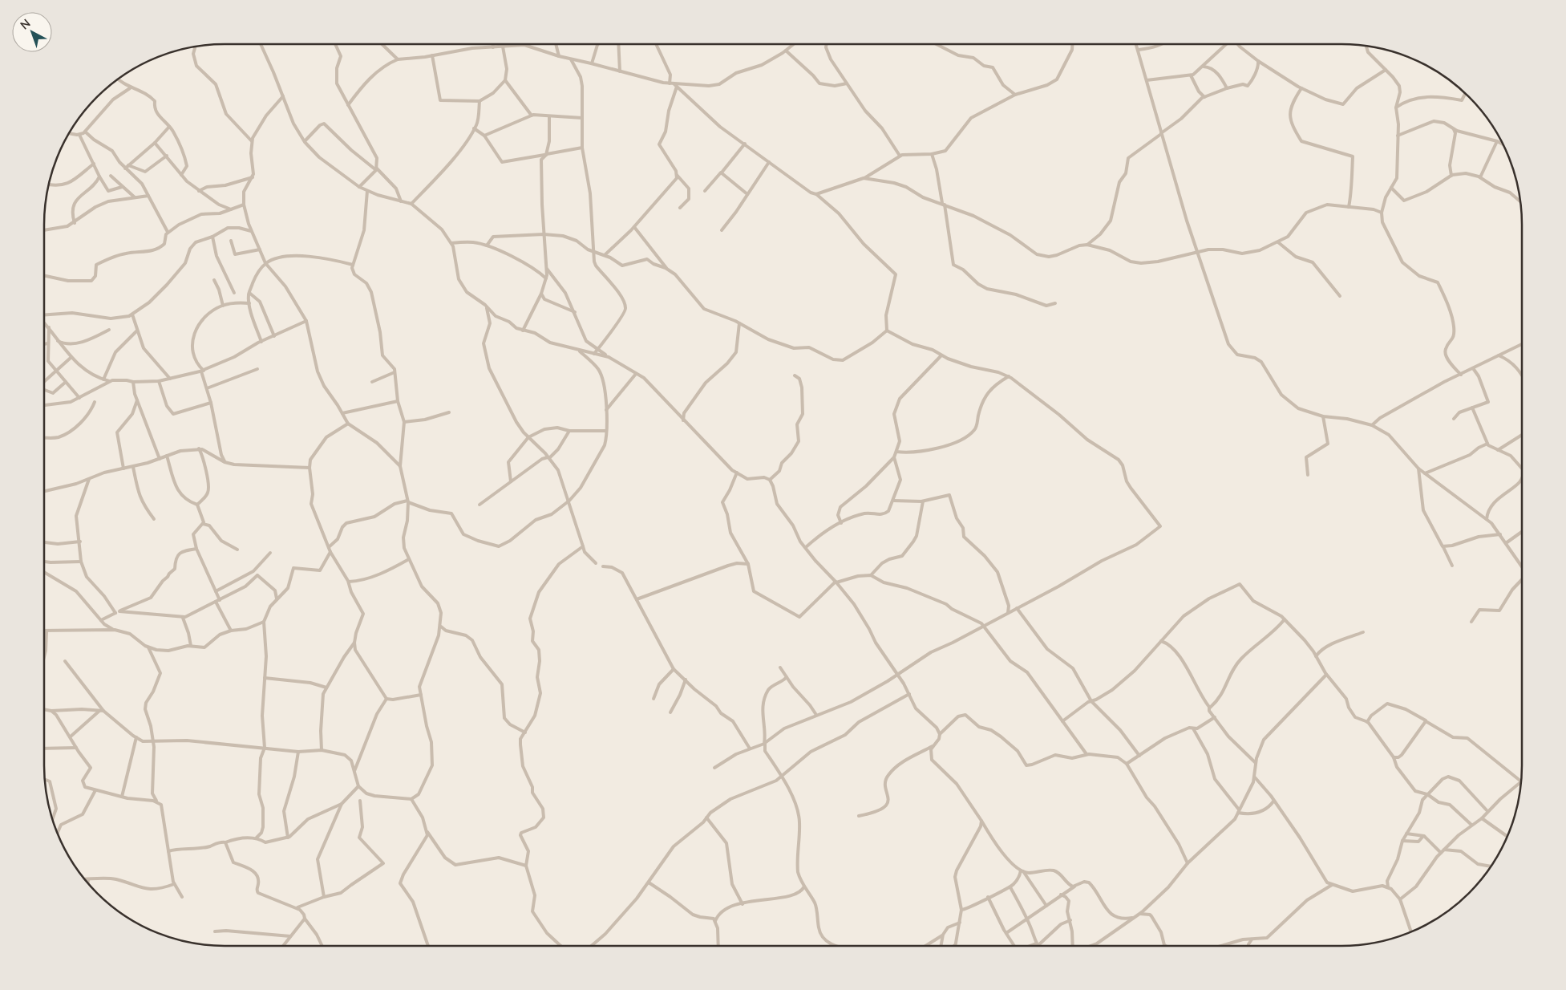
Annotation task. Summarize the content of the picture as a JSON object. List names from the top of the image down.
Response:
{
  "north": "top left"
}
